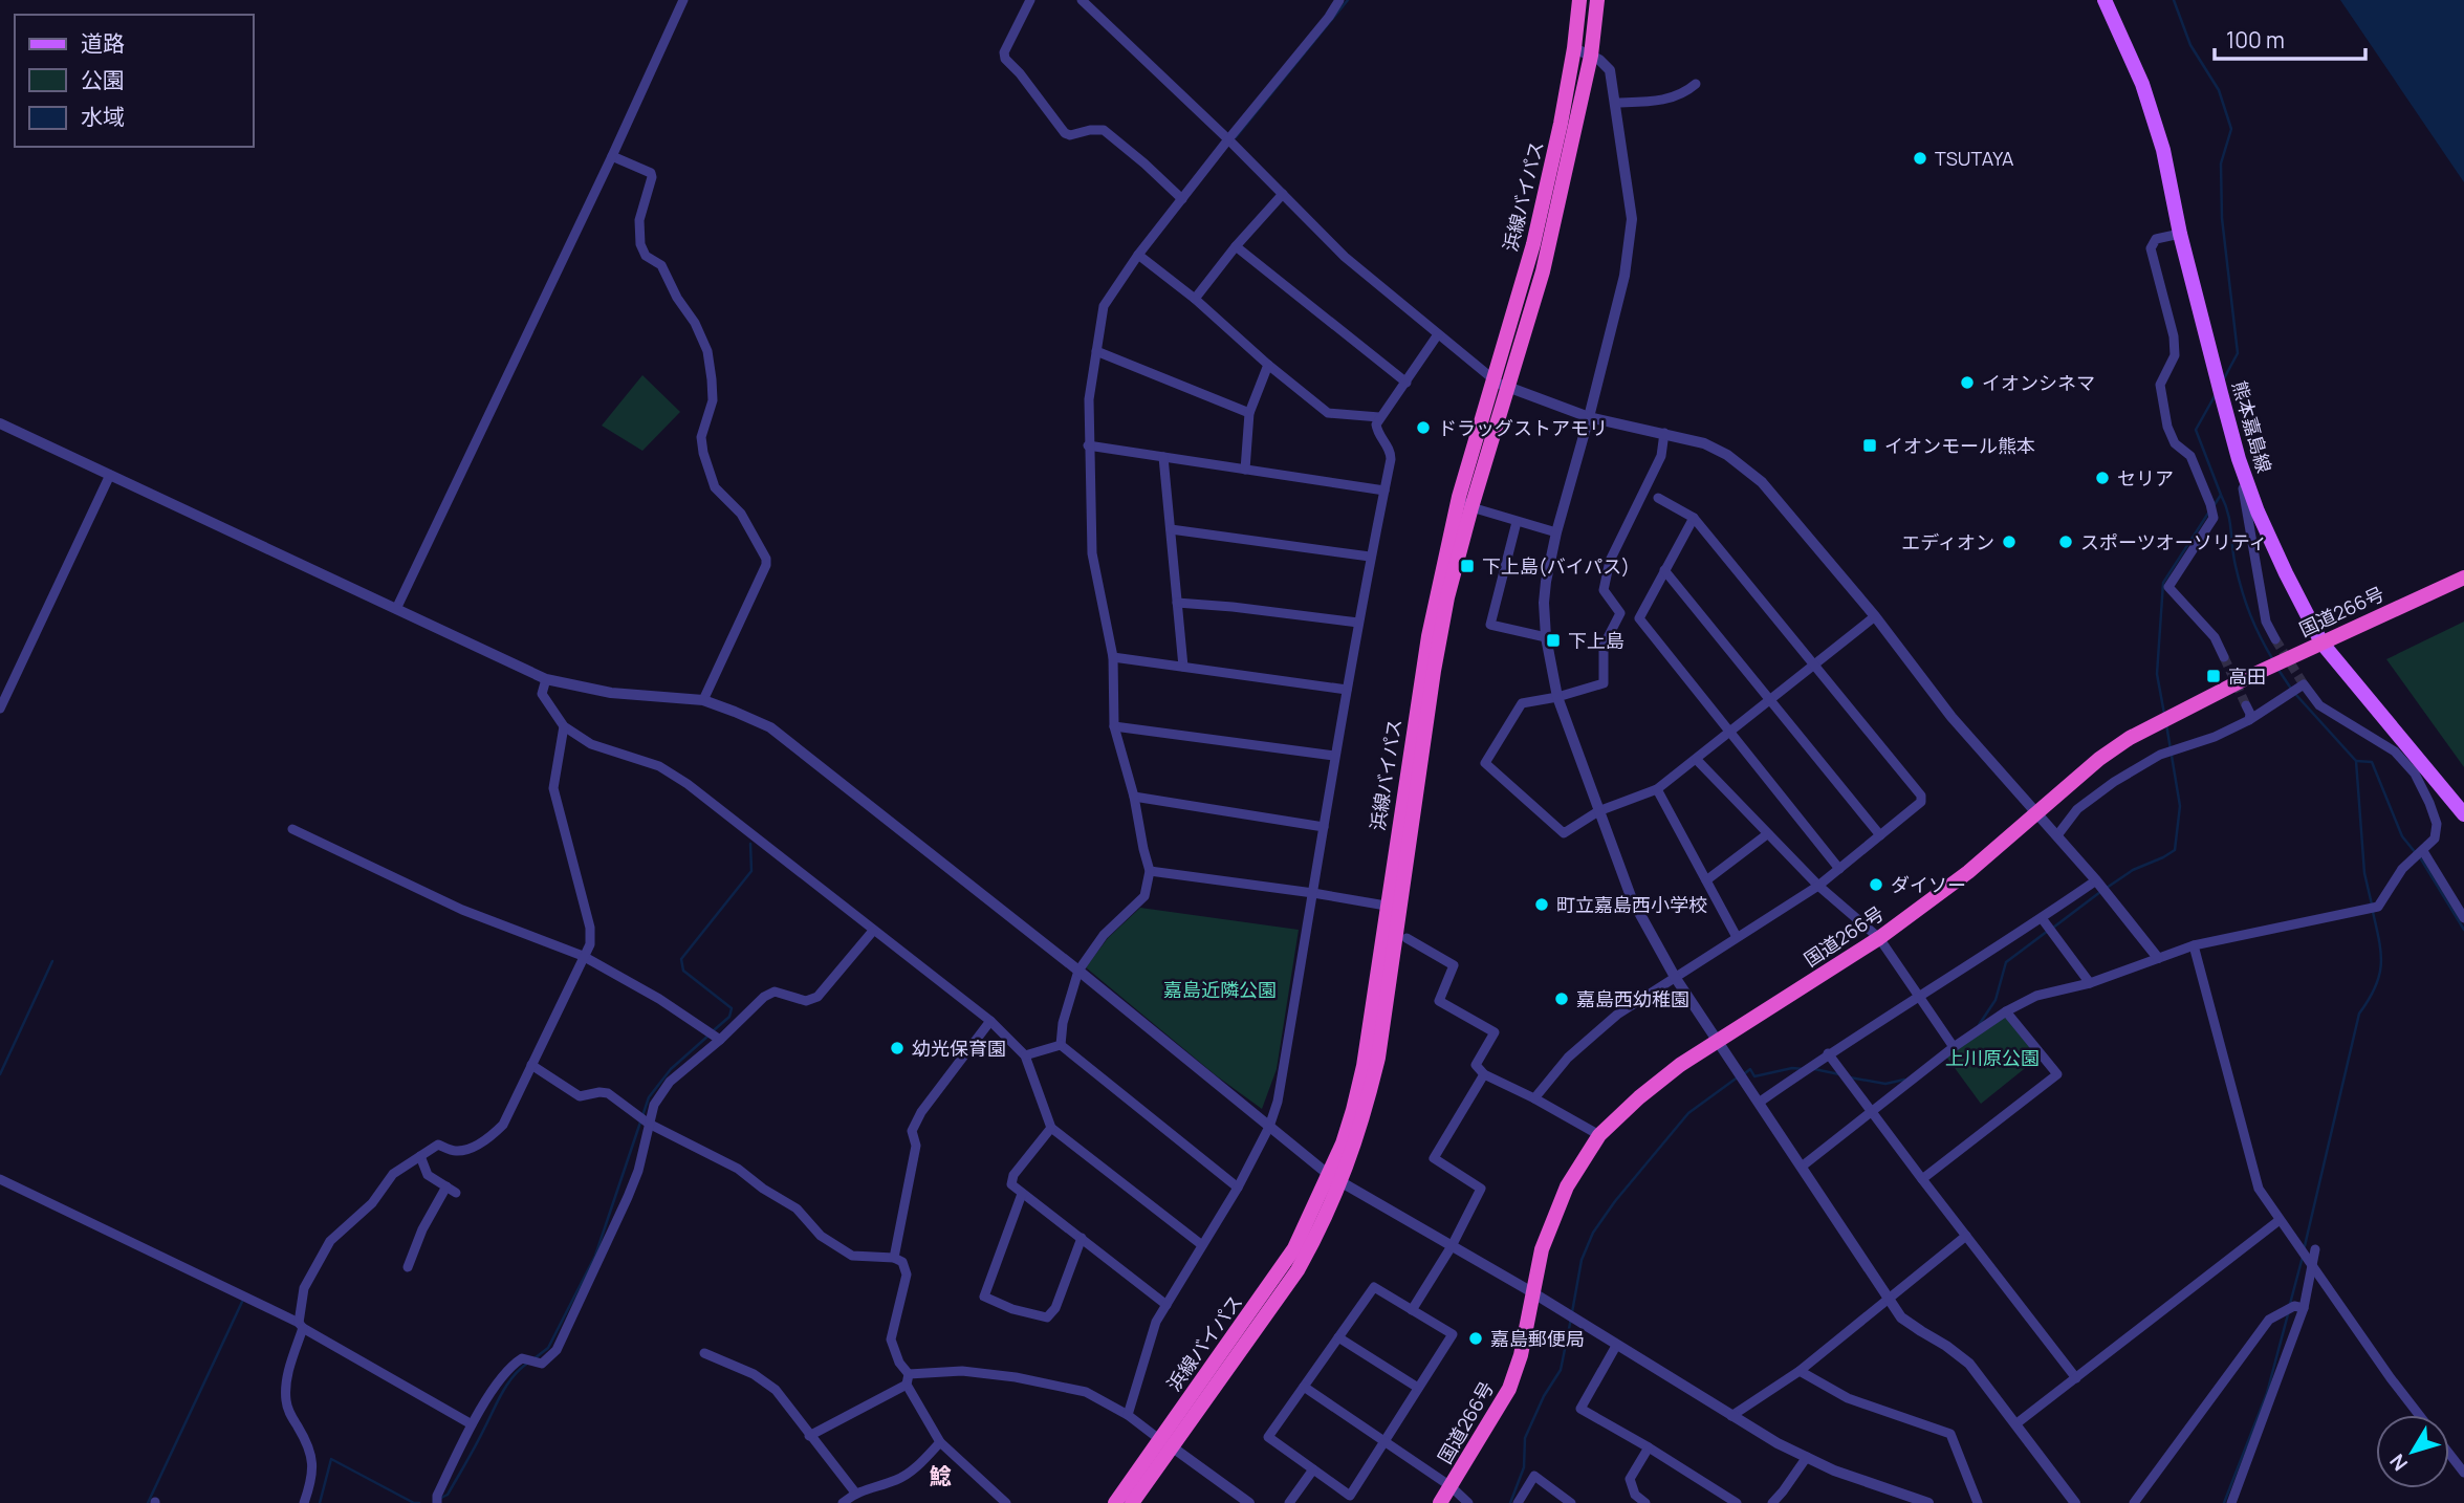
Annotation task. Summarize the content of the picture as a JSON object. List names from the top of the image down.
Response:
{
  "streets": {
    "highway": ["浜線バイパス", "国道266号"],
    "main road": ["熊本嘉島線"]
  },
  "crossings": [
    ["熊本嘉島線", "国道266号"]
  ],
  "districts": ["鯰"],
  "parks": ["嘉島近隣公園", "上川原公園"],
  "places": {
    "other": [
      "TSUTAYA",
      "イオンシネマ",
      "ドラッグストアモリ",
      "セリア",
      "エディオン",
      "スポーツオーソリティ",
      "ダイソー",
      "町立嘉島西小学校",
      "嘉島西幼稚園",
      "幼光保育園",
      "嘉島郵便局"
    ],
    "transit": [
      "イオンモール熊本",
      "下上島(バイパス)",
      "下上島",
      "高田"
    ]
  },
  "legend": ["道路", "公園", "水域"],
  "scale_bar": "100 m",
  "north": "bottom left"
}
